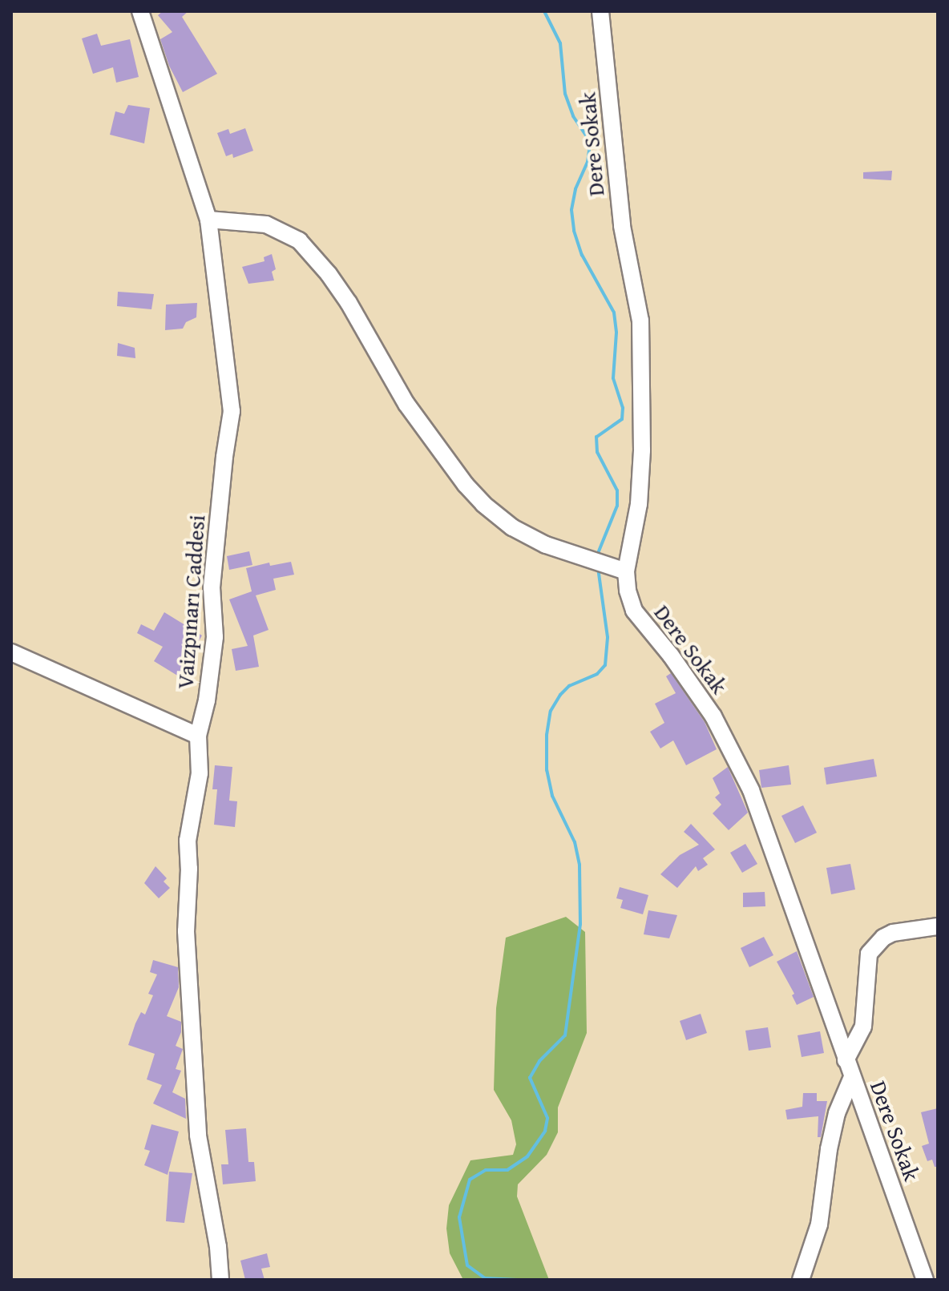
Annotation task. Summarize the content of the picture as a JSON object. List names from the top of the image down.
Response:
{
  "streets": {
    "street": ["Dere Sokak", "Vaizpınarı Caddesi"]
  }
}
